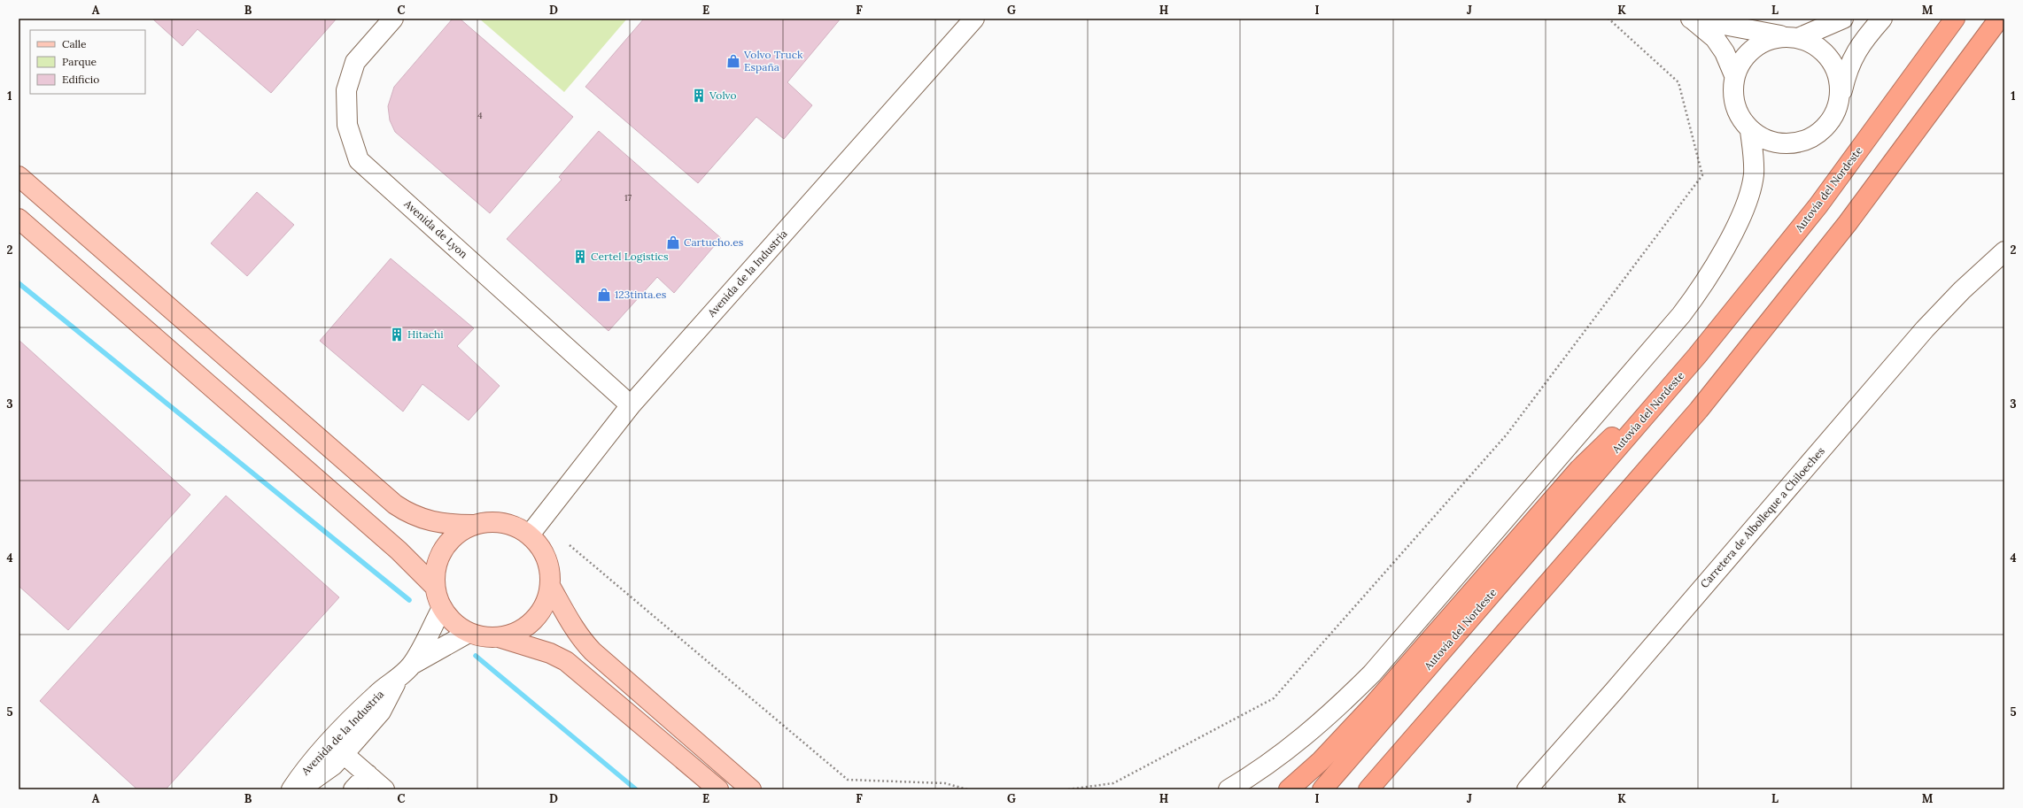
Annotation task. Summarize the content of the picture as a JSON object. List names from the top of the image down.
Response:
{
  "streets": {
    "highway": ["Autovía del Nordeste"],
    "street": ["Avenida de Lyon", "Avenida de la Industria", "Carretera de Albolleque a Chiloeches"]
  },
  "crossings": [
    ["Avenida de Lyon", "Avenida de la Industria"]
  ],
  "places": {
    "shop": ["Volvo Truck España", "Cartucho.es", "123tinta.es"],
    "building": ["Volvo", "Certel Logistics", "Hitachi"]
  },
  "house_numbers": ["4", "17"],
  "legend": ["Calle", "Parque", "Edificio"],
  "grid": {
    "columns": [
      "A",
      "B",
      "C",
      "D",
      "E",
      "F",
      "G",
      "H",
      "I",
      "J",
      "K",
      "L",
      "M"
    ],
    "rows": [
      "1",
      "2",
      "3",
      "4",
      "5"
    ]
  }
}
